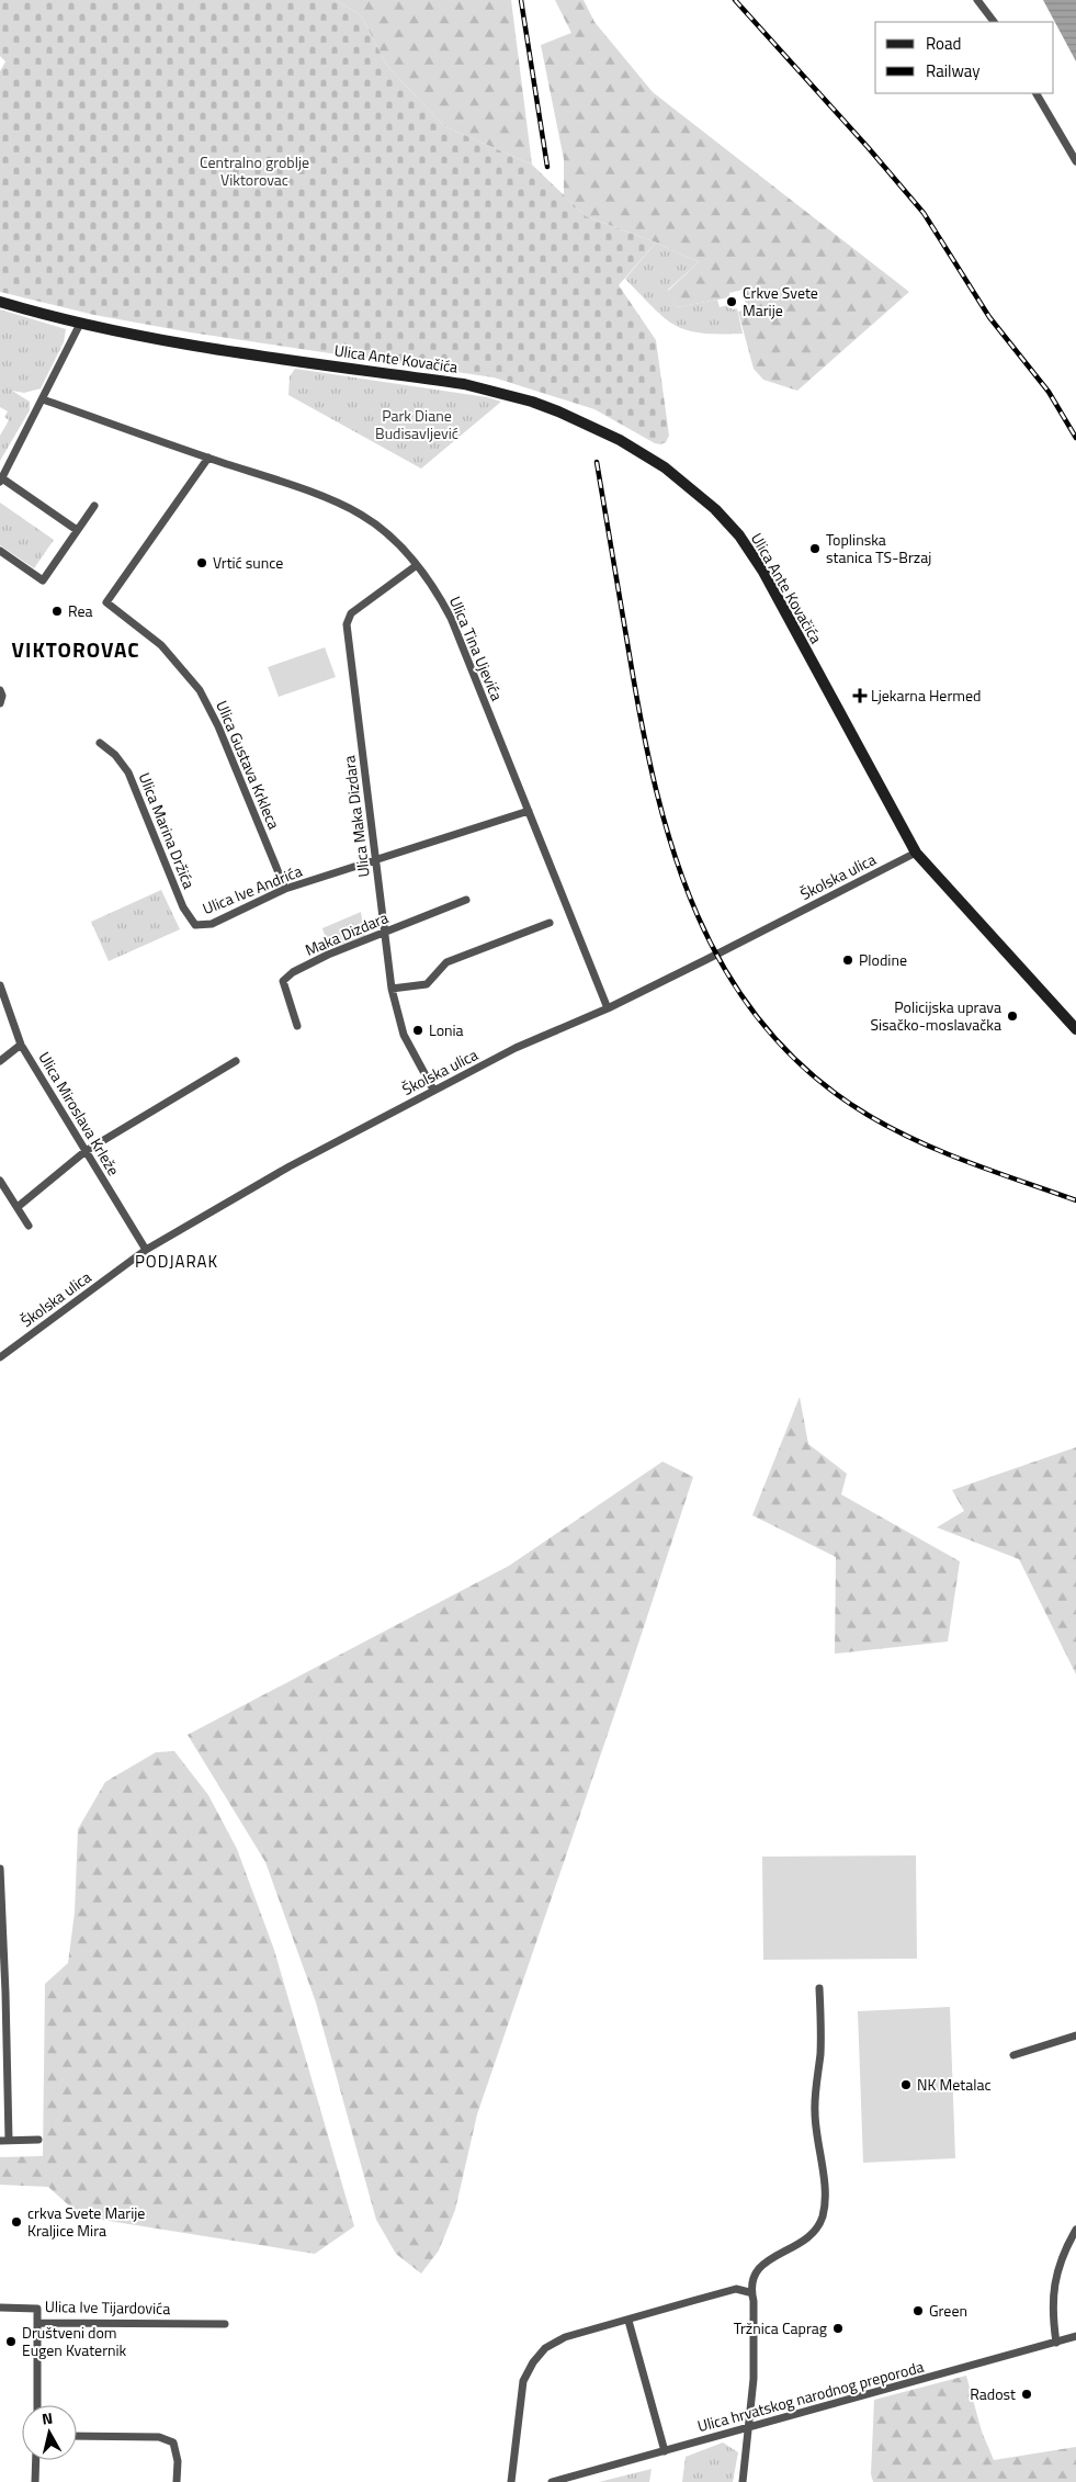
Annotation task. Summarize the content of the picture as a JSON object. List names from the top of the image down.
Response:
{
  "streets": {
    "main road": ["Ulica Ante Kovačića"],
    "street": [
      "Ulica Tina Ujevića",
      "Ulica Gustava Krkleca",
      "Ulica Maka Dizdara",
      "Ulica Marina Držića",
      "Školska ulica",
      "Ulica Ive Andrića",
      "Maka Dizdara",
      "Ulica Miroslava Krleže",
      "Ulica Ive Tijardovića",
      "Ulica hrvatskog narodnog preporoda"
    ]
  },
  "crossings": [
    ["Ulica Ante Kovačića", "Školska ulica"],
    ["Ulica Tina Ujevića", "Ulica Gustava Krkleca"],
    ["Ulica Tina Ujevića", "Ulica Maka Dizdara"],
    ["Ulica Tina Ujevića", "Školska ulica"],
    ["Ulica Tina Ujevića", "Ulica Ive Andrića"],
    ["Ulica Gustava Krkleca", "Ulica Ive Andrića"],
    ["Ulica Maka Dizdara", "Školska ulica"],
    ["Ulica Maka Dizdara", "Ulica Ive Andrića"],
    ["Ulica Maka Dizdara", "Maka Dizdara"],
    ["Ulica Marina Držića", "Ulica Ive Andrića"],
    ["Školska ulica", "Ulica Miroslava Krleže"]
  ],
  "districts": ["VIKTOROVAC", "PODJARAK"],
  "parks": ["Centralno groblje Viktorovac", "Park Diane Budisavljević"],
  "places": {
    "other": [
      "Crkve Svete Marije",
      "Toplinska stanica TS-Brzaj",
      "Vrtić sunce",
      "Rea",
      "Plodine",
      "Policijska uprava Sisačko-moslavačka",
      "Lonia",
      "NK Metalac",
      "crkva Svete Marije Kraljice Mira",
      "Green",
      "Tržnica Caprag",
      "Društveni dom Eugen Kvaternik",
      "Radost"
    ],
    "health": ["Ljekarna Hermed"]
  },
  "legend": ["Road", "Railway"],
  "north": "top"
}
